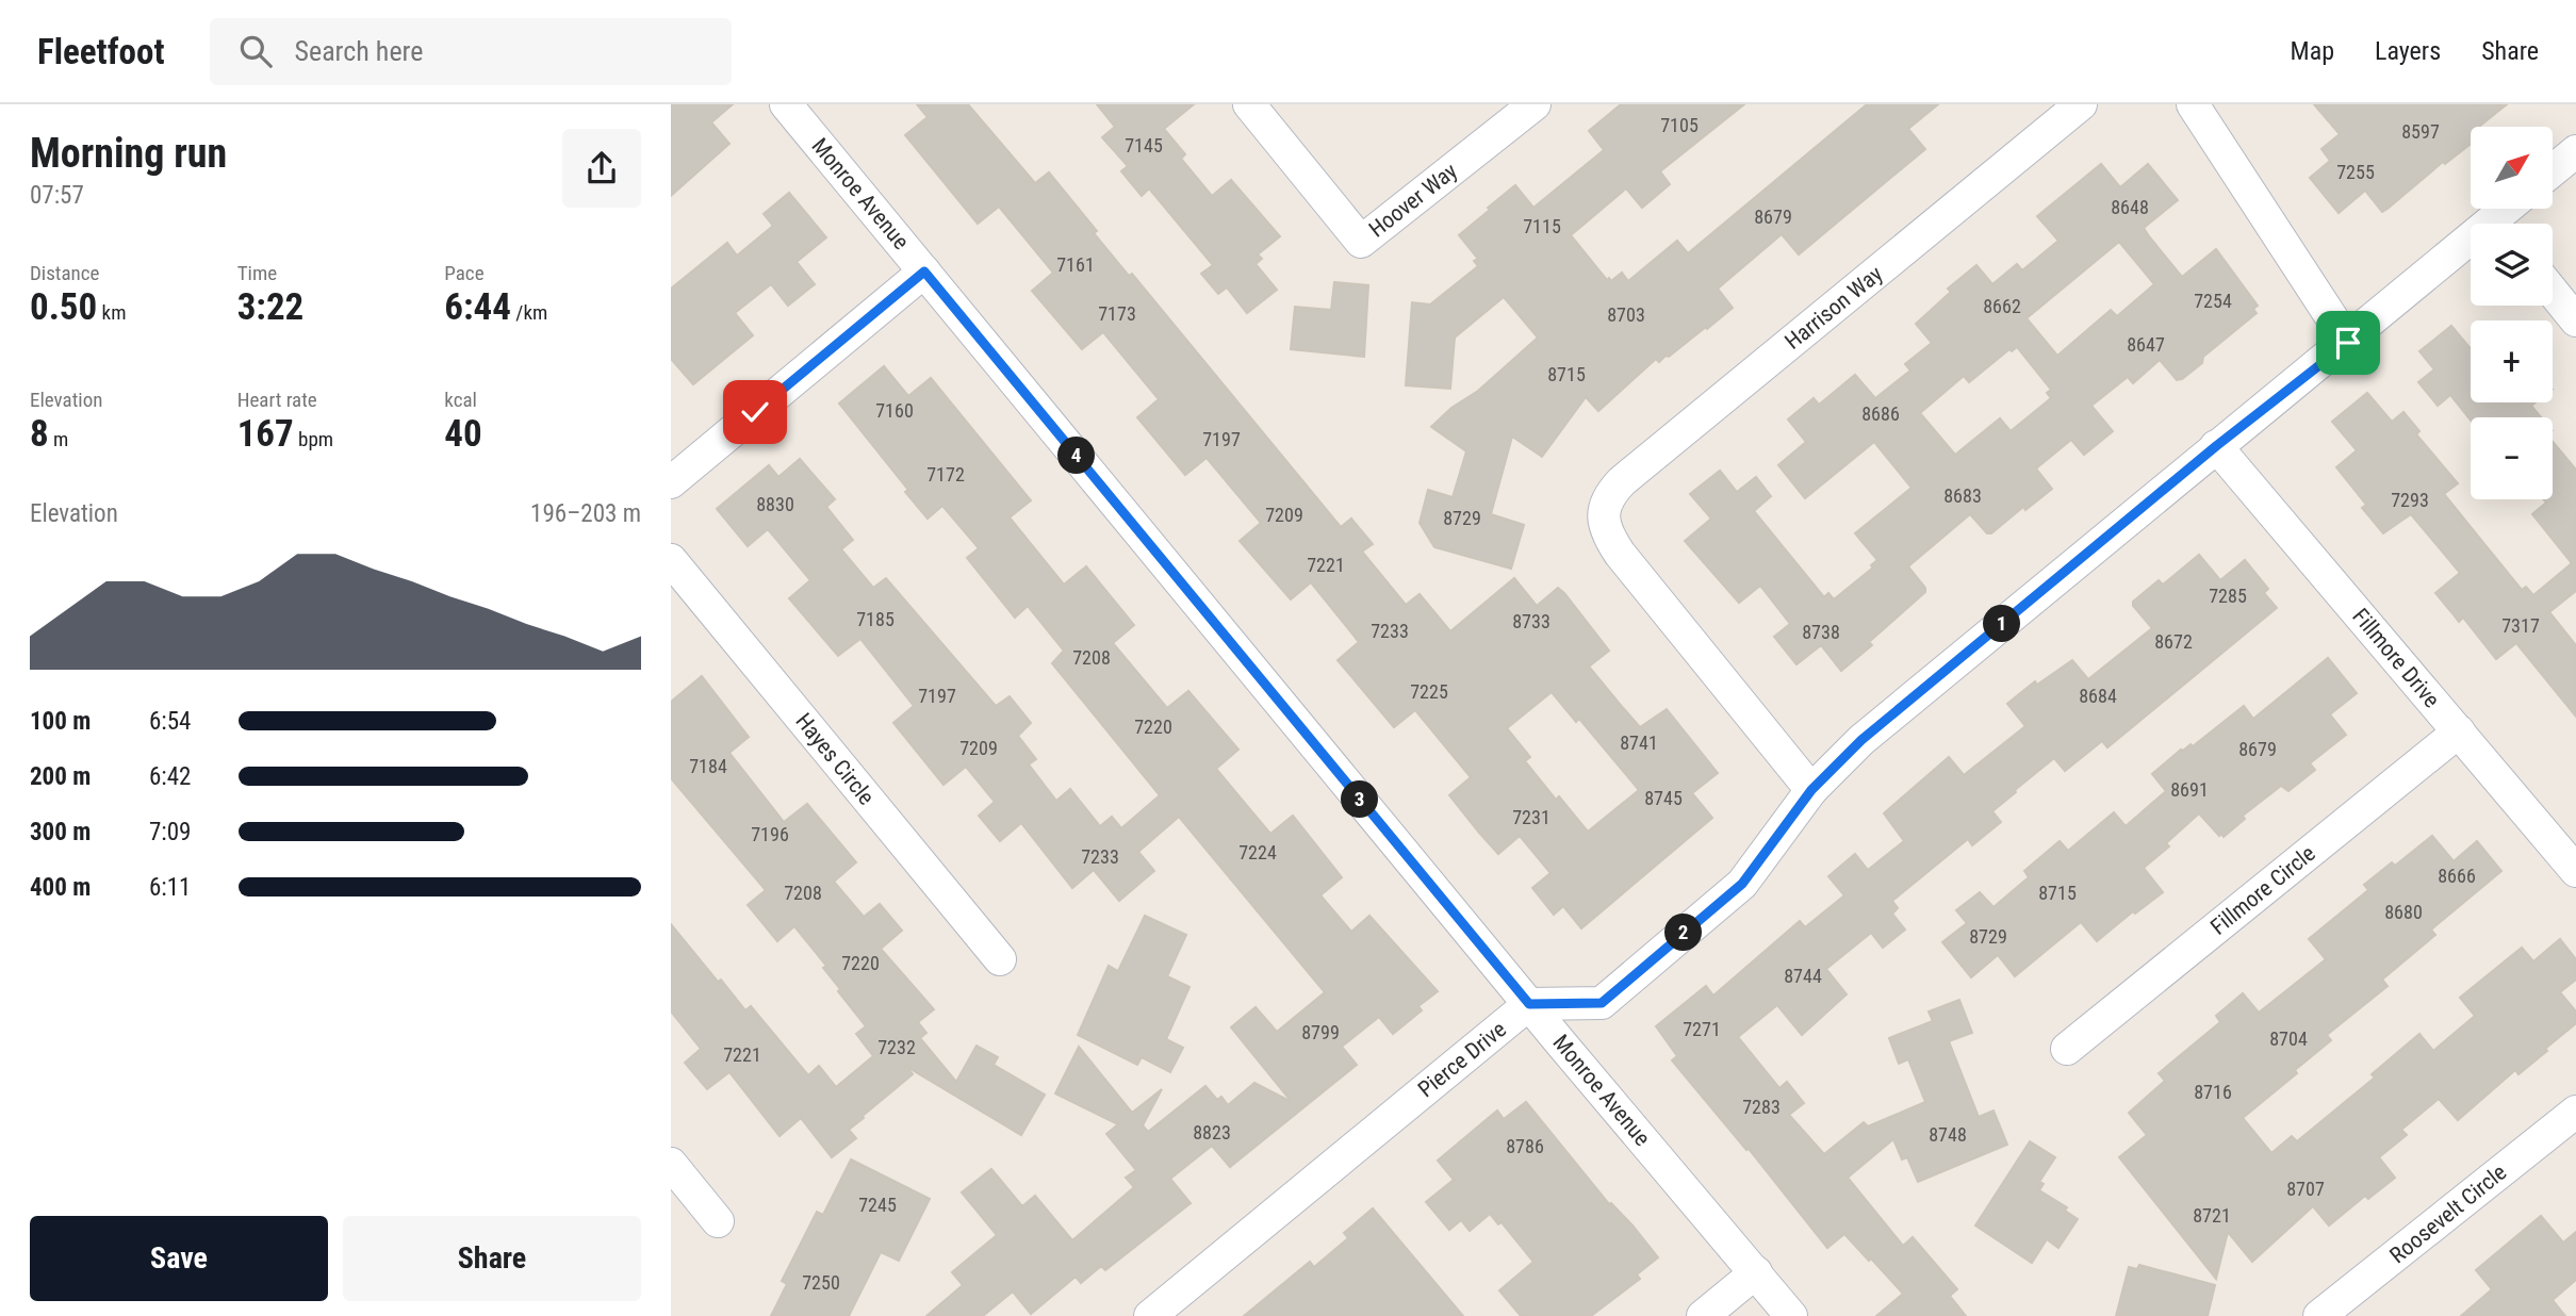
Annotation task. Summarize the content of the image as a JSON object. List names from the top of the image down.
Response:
{
  "streets": {
    "street": [
      "Monroe Avenue",
      "Hoover Way",
      "Harrison Way",
      "Fillmore Drive",
      "Hayes Circle",
      "Fillmore Circle",
      "Pierce Drive",
      "Roosevelt Circle"
    ]
  },
  "crossings": [
    ["Monroe Avenue", "Pierce Drive"],
    ["Fillmore Drive", "Fillmore Circle"]
  ],
  "house_numbers": [
    "7105",
    "8597",
    "7145",
    "7255",
    "8648",
    "8679",
    "7115",
    "7161",
    "7254",
    "8662",
    "7173",
    "8703",
    "8647",
    "8715",
    "7160",
    "8686",
    "7197",
    "7172",
    "8683",
    "7293",
    "8830",
    "7209",
    "8729",
    "7221",
    "7285",
    "7185",
    "8733",
    "7317",
    "7233",
    "8738",
    "8672",
    "7208",
    "7225",
    "7197",
    "8684",
    "7220",
    "8741",
    "7209",
    "8679",
    "7184",
    "8691",
    "8745",
    "7231",
    "7196",
    "7224",
    "7233",
    "8666",
    "7208",
    "8715",
    "8680",
    "8729",
    "7220",
    "8744",
    "7271",
    "8799",
    "8704",
    "7232",
    "7221",
    "8716",
    "7283",
    "8823",
    "8748",
    "8786",
    "8707",
    "7245",
    "8721",
    "7250"
  ],
  "north": "top right",
  "page": {
    "header": "Fleetfoot",
    "search": "Search here",
    "nav": ["Map", "Layers", "Share"],
    "heading": ["Morning run", "07:57"],
    "map_buttons": ["+", "−"],
    "stats": [
      ["Distance", "0.50 km"],
      ["Time", "3:22"],
      ["Pace", "6:44 /km"],
      ["Elevation", "8 m"],
      ["Heart rate", "167 bpm"],
      ["kcal", "40"]
    ],
    "pins": [
      "4",
      "1",
      "3",
      "2"
    ],
    "chart": ["Elevation", "196–203 m"],
    "list": [
      {
        "name": "100 m",
        "note": "6:54"
      },
      {
        "name": "200 m",
        "note": "6:42"
      },
      {
        "name": "300 m",
        "note": "7:09"
      },
      {
        "name": "400 m",
        "note": "6:11"
      }
    ],
    "buttons": ["Save", "Share"]
  }
}
